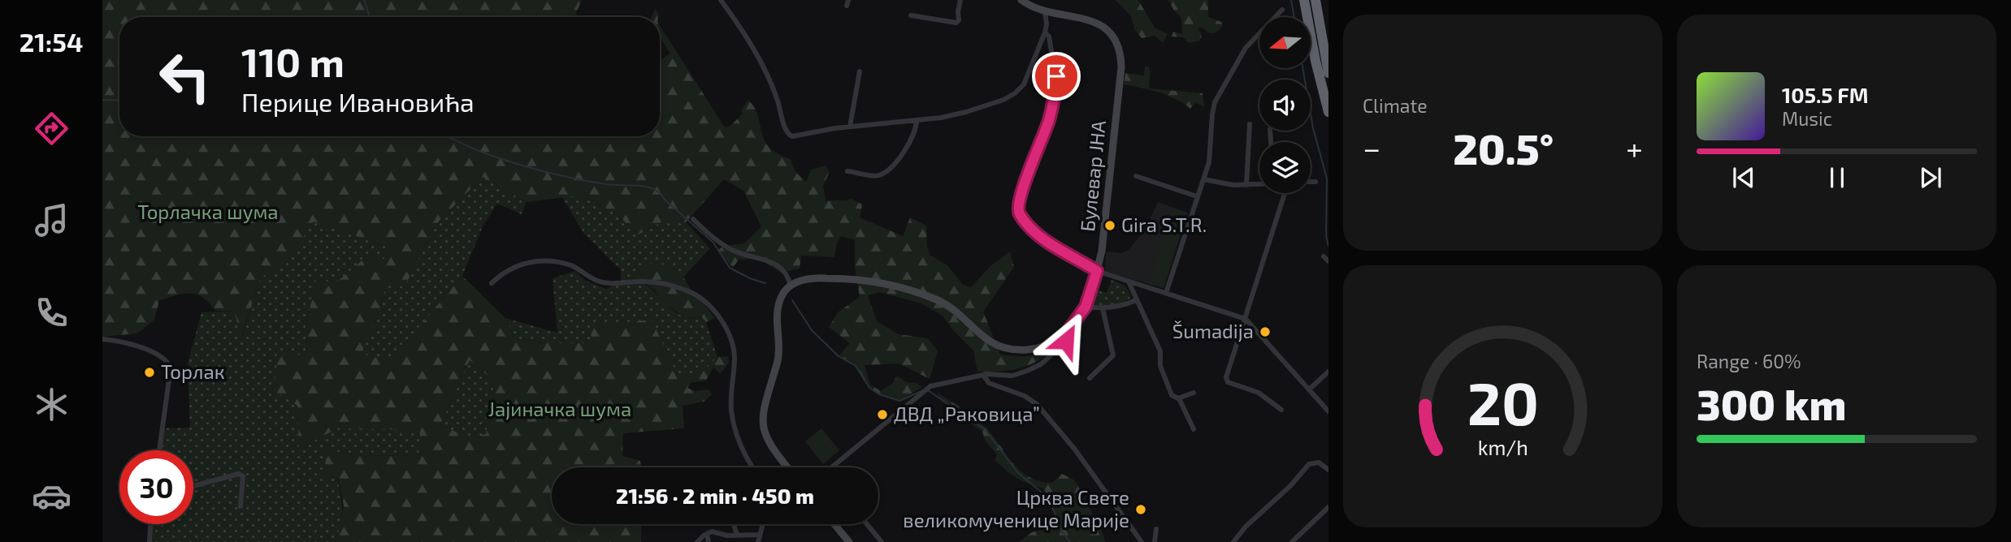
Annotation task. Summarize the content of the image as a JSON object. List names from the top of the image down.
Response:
{
  "streets": {
    "main road": ["Булевар ЈНА"]
  },
  "parks": ["Торлачка шума", "Јајиначка шума"],
  "places": [
    "Gira S.T.R.",
    "Šumadija",
    "Торлак",
    "ДВД „Раковица”",
    "Црква Свете великомученице Марије"
  ],
  "north": "left",
  "page": {
    "tabs": "21:54",
    "tile": [
      "Climate",
      ["Range · 60%", "300 km"]
    ],
    "turn": ["110 m", "Перице Ивановића"],
    "song": ["105.5 FM", "Music"],
    "heat": ["−", "20.5°", "+"],
    "limit": "30",
    "trip": "21:56 · 2 min · 450 m",
    "gauge": ["20", "km/h"]
  }
}
